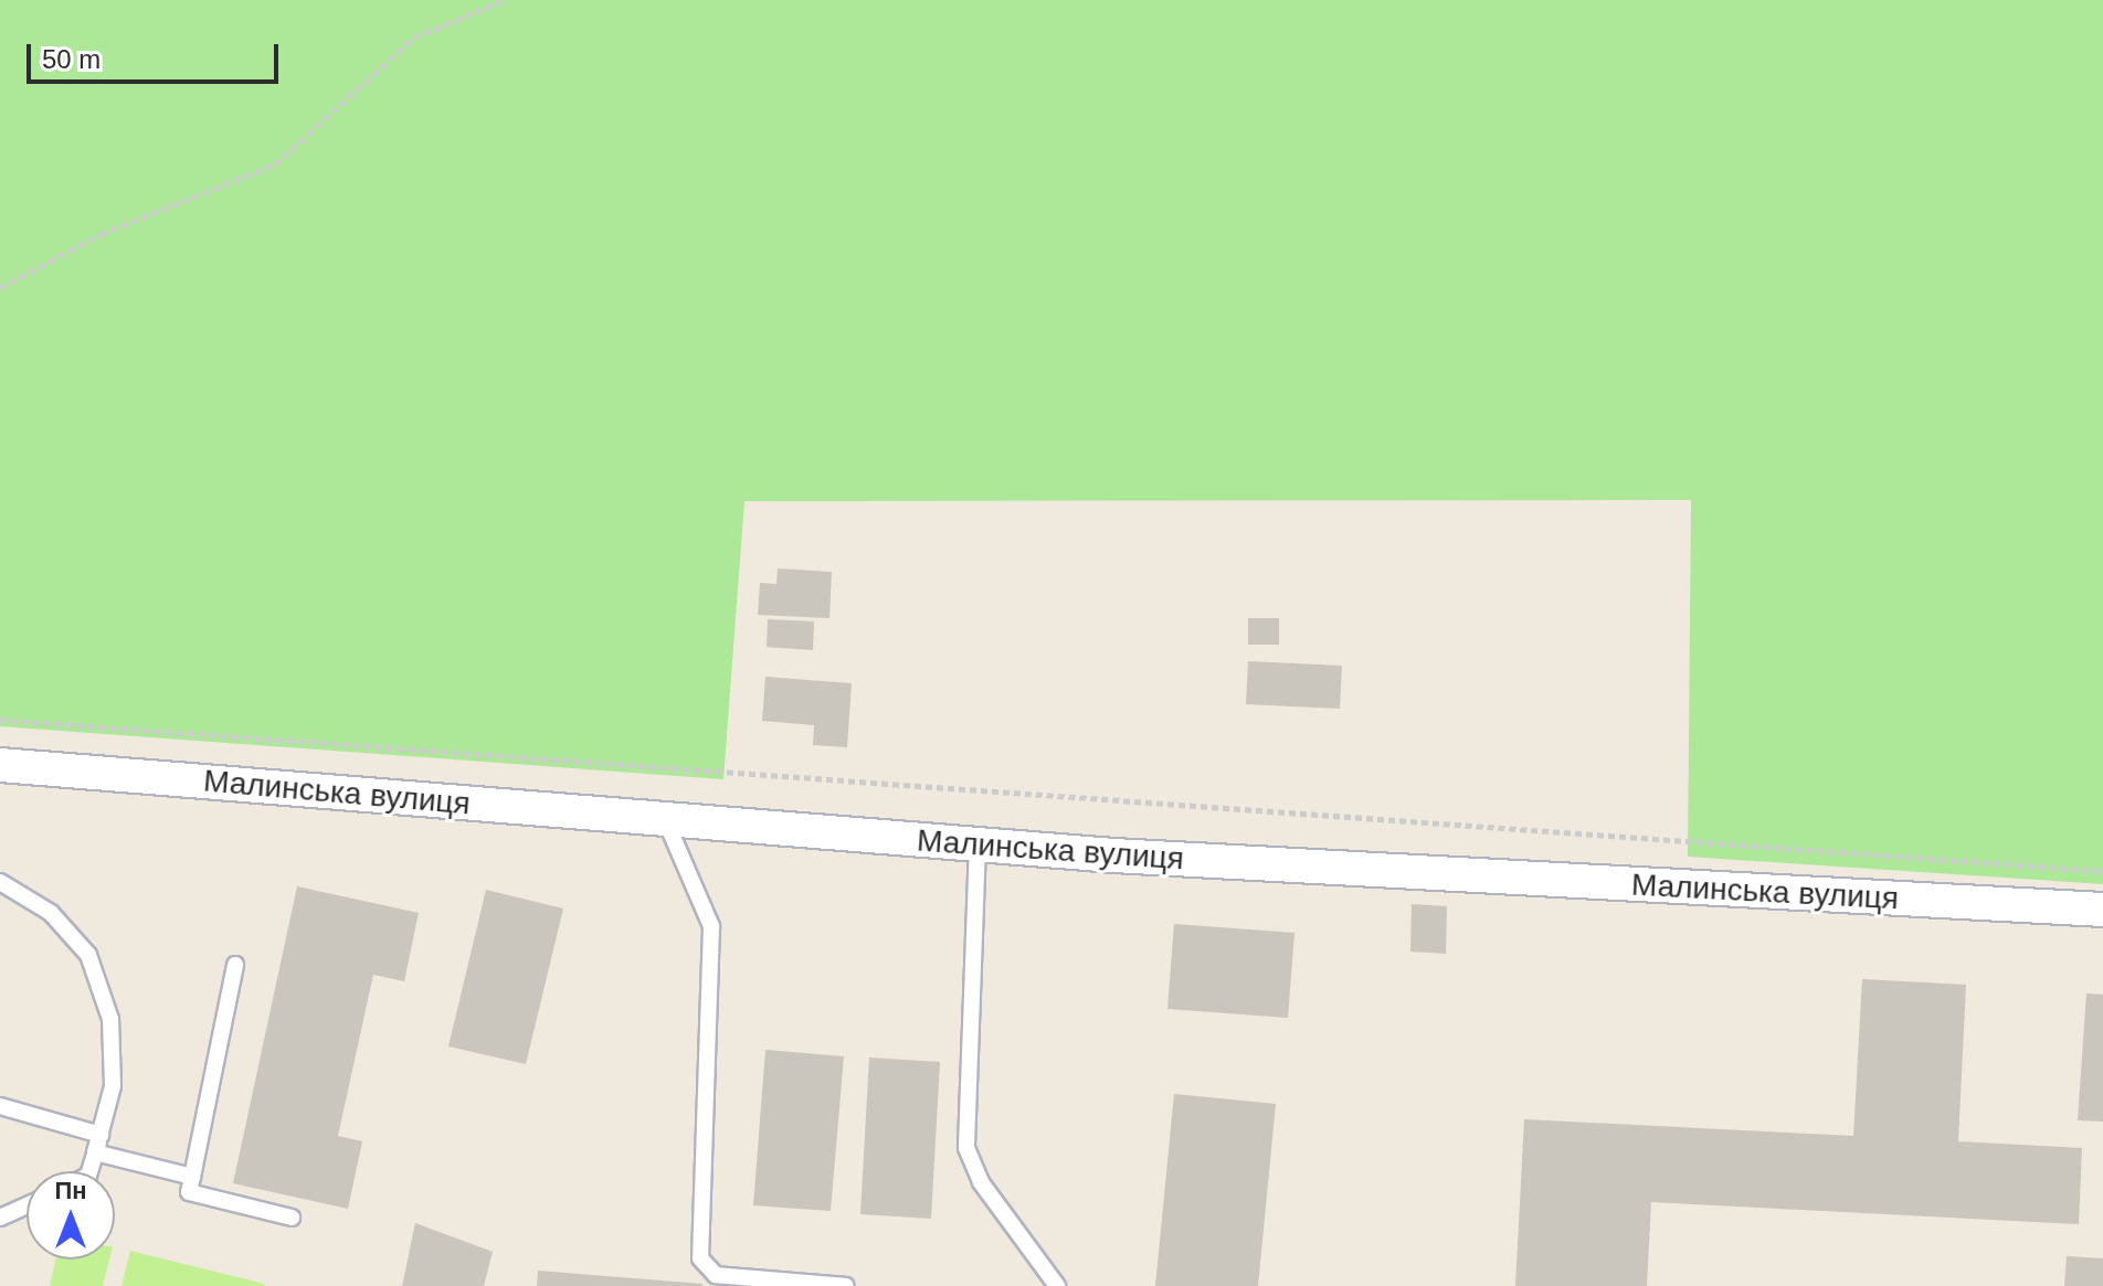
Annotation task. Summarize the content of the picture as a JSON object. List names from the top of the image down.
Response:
{
  "streets": {
    "street": ["Малинська вулиця"]
  },
  "scale_bar": "50 m",
  "north": "top"
}
